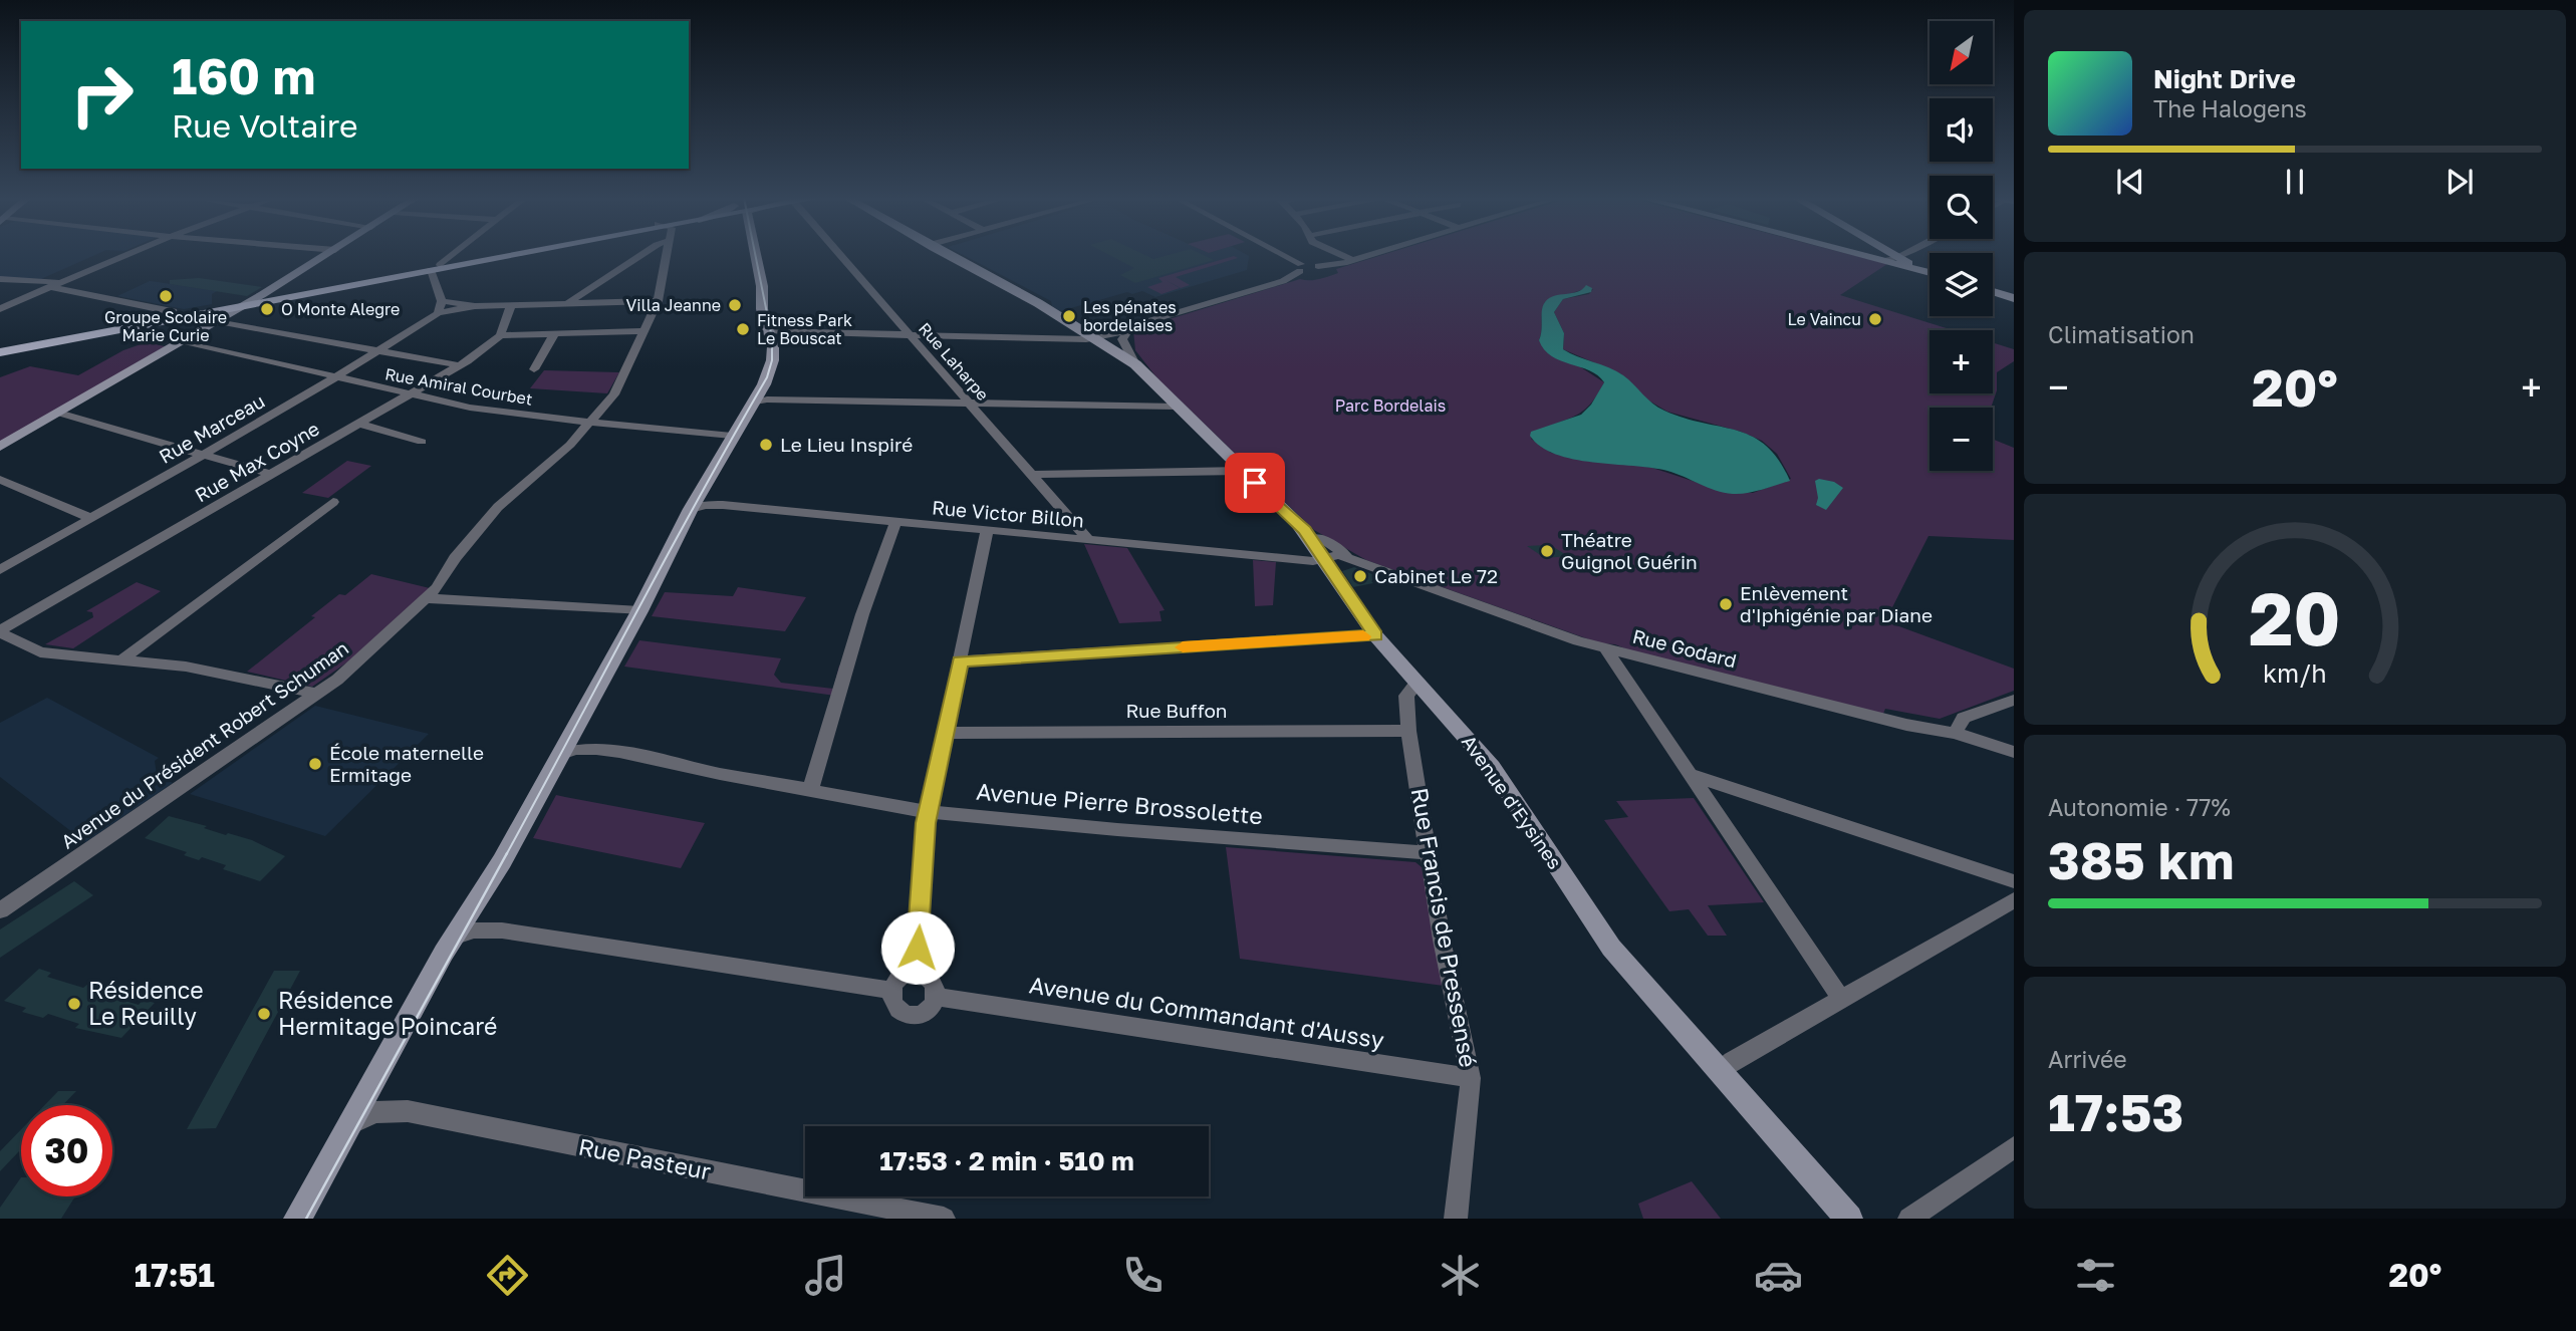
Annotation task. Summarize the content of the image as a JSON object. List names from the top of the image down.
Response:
{
  "streets": {
    "street": [
      "Rue Laharpe",
      "Rue Amiral Courbet",
      "Rue Marceau",
      "Rue Max Coyne",
      "Rue Victor Billon",
      "Rue Godard",
      "Rue Buffon",
      "Avenue du Président Robert Schuman",
      "Avenue d'Eysines",
      "Avenue Pierre Brossolette",
      "Rue Francis de Pressensé",
      "Avenue du Commandant d'Aussy",
      "Rue Pasteur"
    ]
  },
  "crossings": [
    ["Rue Laharpe", "Rue Victor Billon"],
    ["Rue Amiral Courbet", "Rue Marceau"],
    ["Rue Amiral Courbet", "Rue Max Coyne"],
    ["Rue Amiral Courbet", "Avenue du Président Robert Schuman"],
    ["Rue Victor Billon", "Rue Godard"],
    ["Rue Victor Billon", "Avenue d'Eysines"],
    ["Rue Buffon", "Rue Francis de Pressensé"],
    ["Avenue d'Eysines", "Rue Francis de Pressensé"],
    ["Avenue Pierre Brossolette", "Rue Francis de Pressensé"],
    ["Rue Francis de Pressensé", "Avenue du Commandant d'Aussy"]
  ],
  "parks": ["Parc Bordelais"],
  "places": [
    "Groupe Scolaire Marie Curie",
    "Villa Jeanne",
    "O Monte Alegre",
    "Les pénates bordelaises",
    "Le Vaincu",
    "Fitness Park Le Bouscat",
    "Le Lieu Inspiré",
    "Théatre Guignol Guérin",
    "Cabinet Le 72",
    "Enlèvement d'Iphigénie par Diane",
    "École maternelle Ermitage",
    "Résidence Le Reuilly",
    "Résidence Hermitage Poincaré"
  ],
  "north": "bottom left",
  "page": {
    "map_buttons": ["+", "−"],
    "turn": ["160 m", "Rue Voltaire"],
    "song": ["Night Drive", "The Halogens"],
    "tile": [
      "Climatisation",
      ["Autonomie · 77%", "385 km"],
      ["Arrivée", "17:53"]
    ],
    "heat": ["−", "20°", "+"],
    "limit": "30",
    "trip": "17:53 · 2 min · 510 m",
    "tabs": ["17:51", "20°"],
    "gauge": ["20", "km/h"]
  }
}
